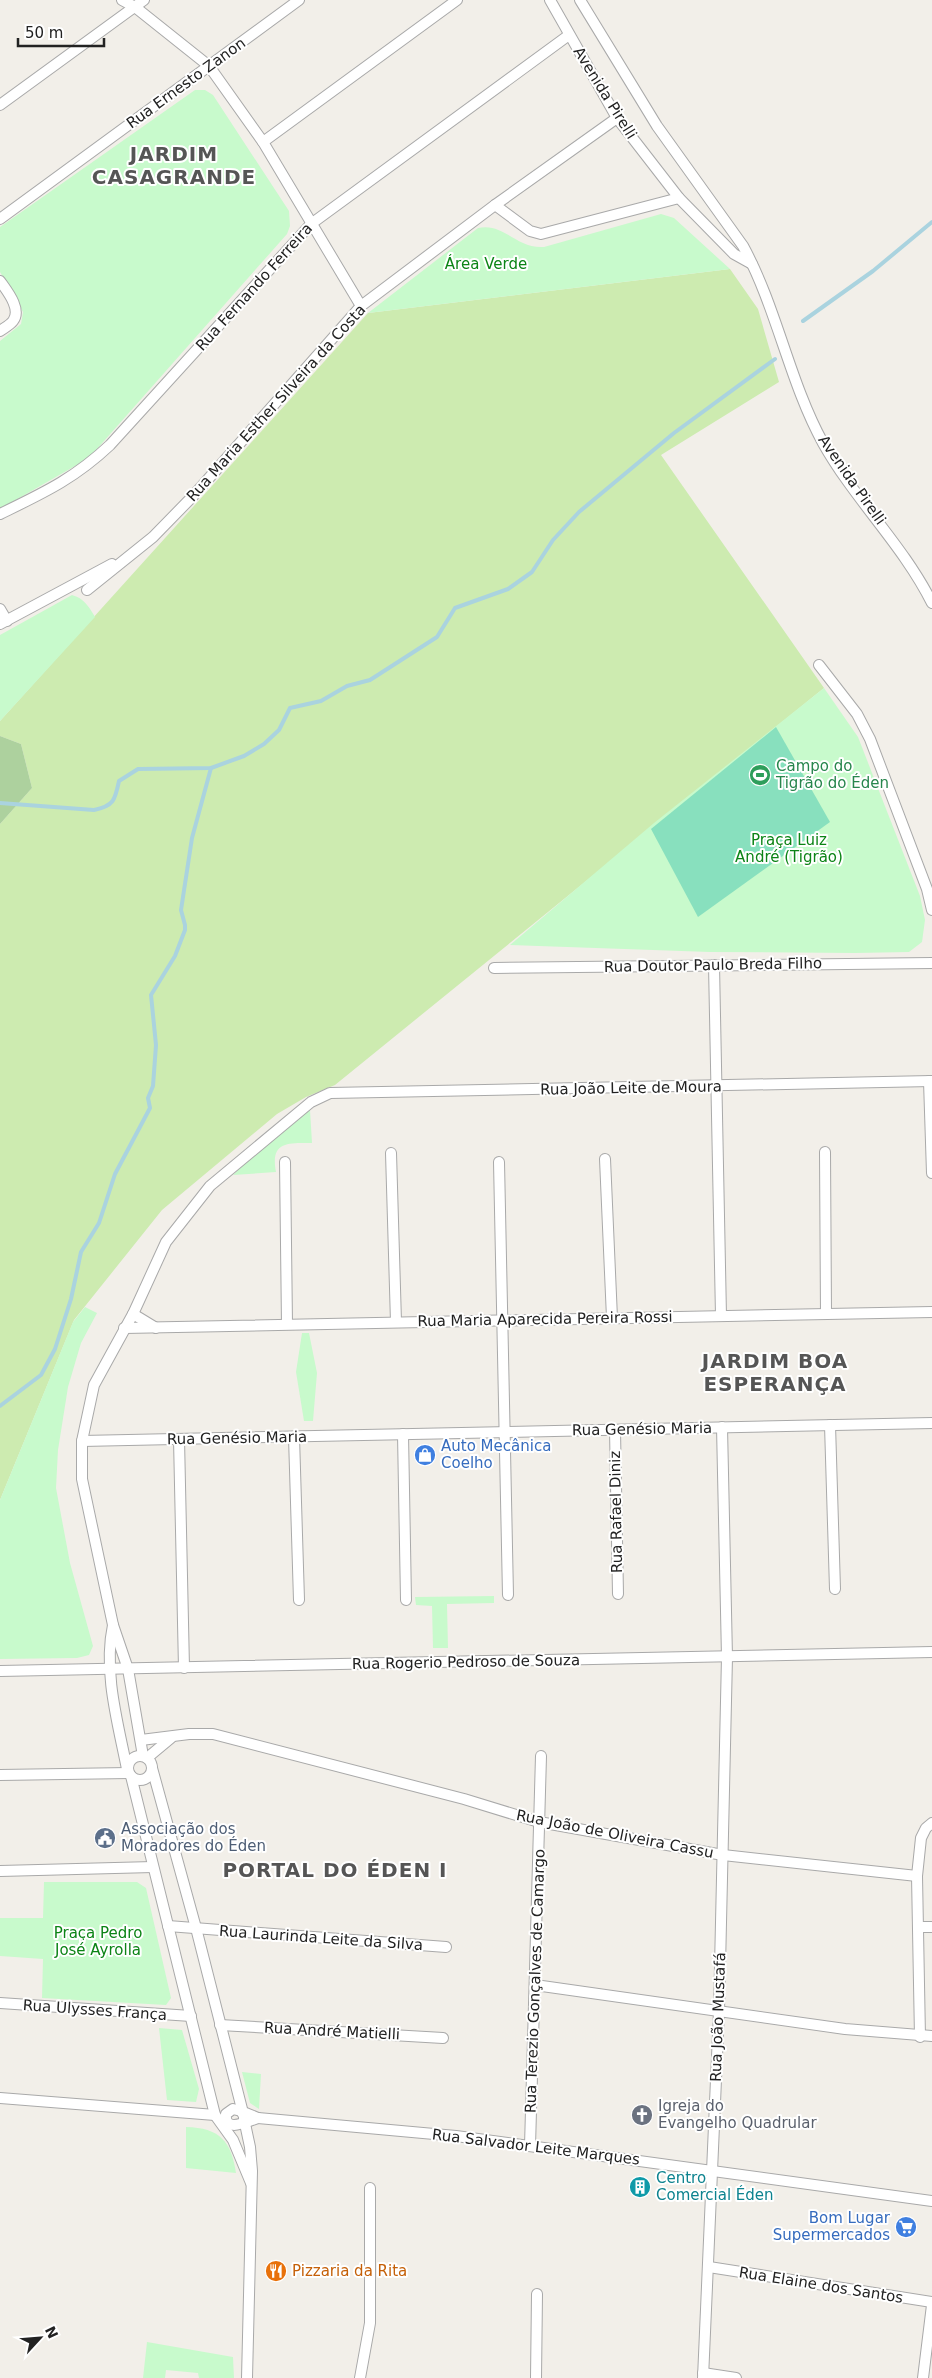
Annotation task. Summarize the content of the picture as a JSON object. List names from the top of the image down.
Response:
{
  "streets": {
    "street": [
      "Rua Ernesto Zanon",
      "Avenida Pirelli",
      "Rua Fernando Ferreira",
      "Rua Maria Esther Silveira da Costa",
      "Rua Doutor Paulo Breda Filho",
      "Rua João Leite de Moura",
      "Rua Maria Aparecida Pereira Rossi",
      "Rua Genésio Maria",
      "Rua Rafael Diniz",
      "Rua Rogerio Pedroso de Souza",
      "Rua João de Oliveira Cassu",
      "Rua Laurinda Leite da Silva",
      "Rua Terezio Gonçalves de Camargo",
      "Rua Ulysses França",
      "Rua João Mustafá",
      "Rua André Matielli",
      "Rua Salvador Leite Marques",
      "Rua Elaine dos Santos"
    ]
  },
  "crossings": [
    ["Avenida Pirelli", "Rua Fernando Ferreira"],
    ["Avenida Pirelli", "Rua Maria Esther Silveira da Costa"],
    ["Rua Genésio Maria", "Rua Rafael Diniz"],
    ["Rua Genésio Maria", "Rua João Mustafá"],
    ["Rua Rogerio Pedroso de Souza", "Rua João Mustafá"],
    ["Rua João de Oliveira Cassu", "Rua Terezio Gonçalves de Camargo"],
    ["Rua João de Oliveira Cassu", "Rua João Mustafá"],
    ["Rua Terezio Gonçalves de Camargo", "Rua Salvador Leite Marques"],
    ["Rua João Mustafá", "Rua Salvador Leite Marques"],
    ["Rua João Mustafá", "Rua Elaine dos Santos"]
  ],
  "districts": ["JARDIM CASAGRANDE", "JARDIM BOA ESPERANÇA", "PORTAL DO ÉDEN I"],
  "parks": ["Área Verde", "Praça Luiz André (Tigrão)", "Praça Pedro José Ayrolla"],
  "places": {
    "sports": ["Campo do Tigrão do Éden"],
    "shop": ["Auto Mecânica Coelho"],
    "public building": ["Associação dos Moradores do Éden"],
    "church": ["Igreja do Evangelho Quadrular"],
    "building": ["Centro Comercial Éden"],
    "supermarket": ["Bom Lugar Supermercados"],
    "restaurant": ["Pizzaria da Rita"]
  },
  "scale_bar": "50 m",
  "north": "top right"
}
